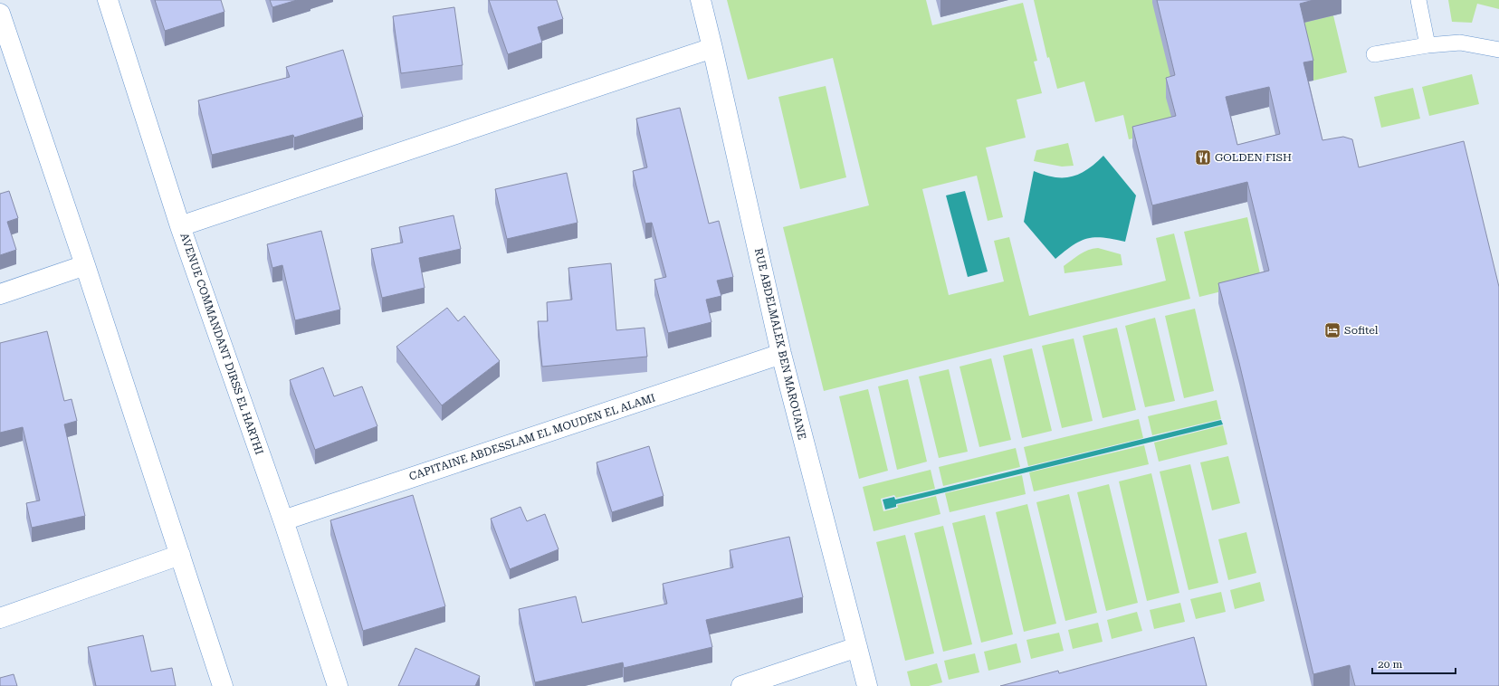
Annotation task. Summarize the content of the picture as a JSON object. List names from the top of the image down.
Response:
{
  "streets": {
    "street": ["AVENUE COMMANDANT DIRSS EL HARTHI", "RUE ABDELMALEK BEN MAROUANE", "CAPITAINE ABDESSLAM EL MOUDEN EL ALAMI"]
  },
  "crossings": [
    ["AVENUE COMMANDANT DIRSS EL HARTHI", "CAPITAINE ABDESSLAM EL MOUDEN EL ALAMI"],
    ["RUE ABDELMALEK BEN MAROUANE", "CAPITAINE ABDESSLAM EL MOUDEN EL ALAMI"]
  ],
  "places": {
    "restaurant": ["GOLDEN FISH"],
    "hotel": ["Sofitel"]
  },
  "scale_bar": "20 m"
}
